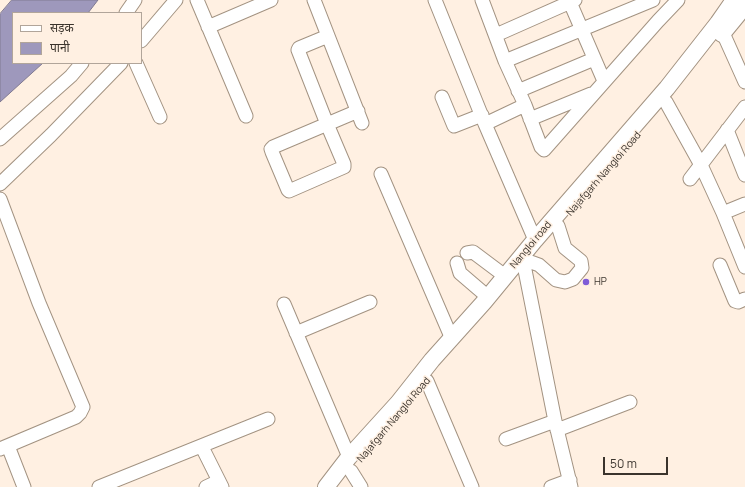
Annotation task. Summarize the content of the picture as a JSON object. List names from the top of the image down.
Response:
{
  "streets": {
    "main road": ["Najafgarh Nangloi Road", "Nangloi road"]
  },
  "crossings": [
    ["Najafgarh Nangloi Road", "Nangloi road"]
  ],
  "places": ["HP"],
  "legend": ["सड़क", "पानी"],
  "scale_bar": "50 m"
}
